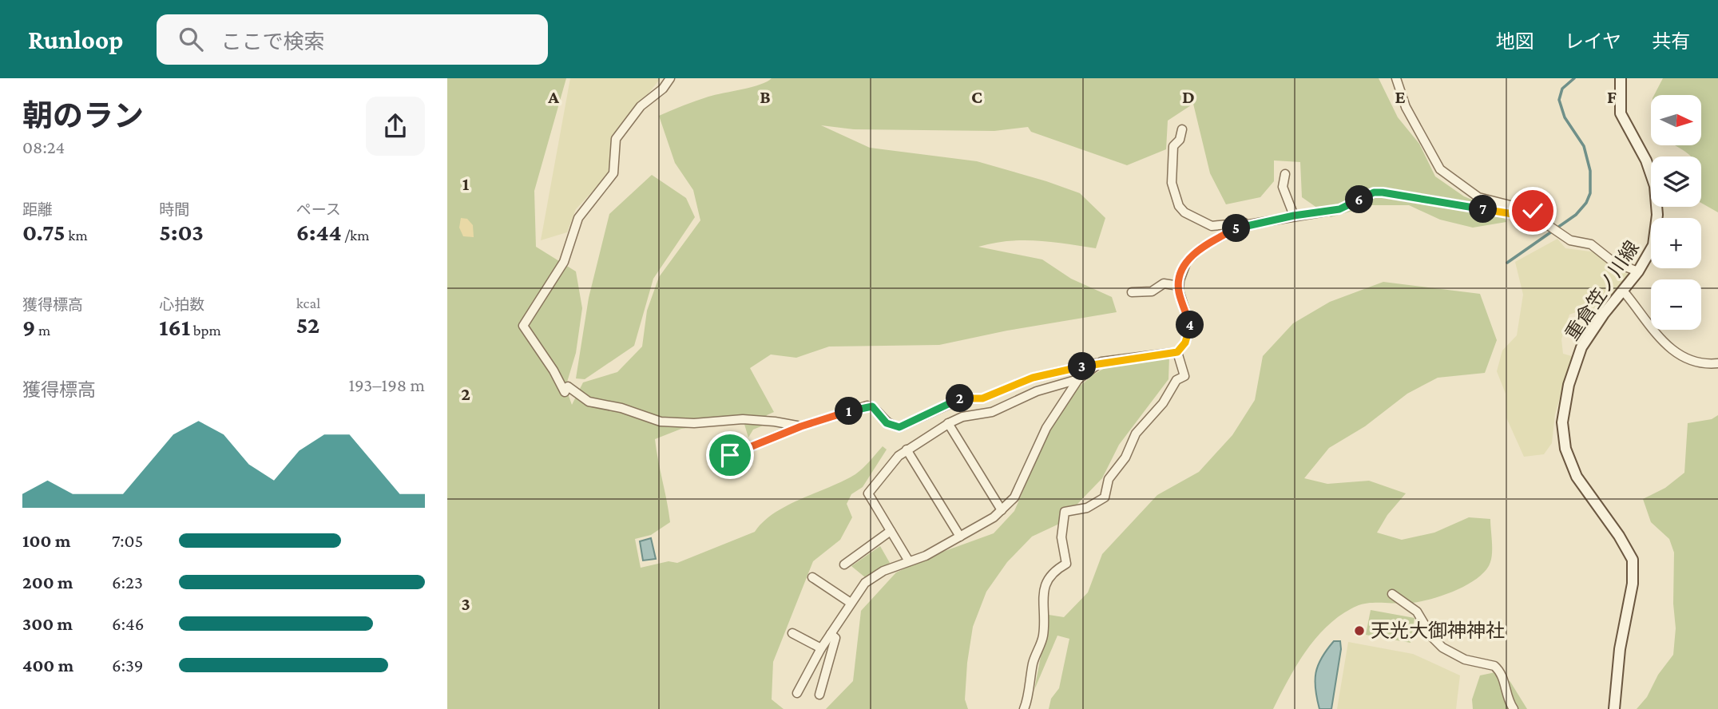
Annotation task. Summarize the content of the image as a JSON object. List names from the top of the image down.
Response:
{
  "streets": {
    "main road": ["重倉笠ノ川線"]
  },
  "places": ["天光大御神神社"],
  "north": "right",
  "page": {
    "header": "Runloop",
    "search": "ここで検索",
    "nav": ["地図", "レイヤ", "共有"],
    "heading": ["朝のラン", "08:24"],
    "map_buttons": ["+", "−"],
    "stats": [
      ["距離", "0.75 km"],
      ["時間", "5:03"],
      ["ペース", "6:44 /km"],
      ["獲得標高", "9 m"],
      ["心拍数", "161 bpm"],
      ["kcal", "52"]
    ],
    "pins": [
      "6",
      "7",
      "5",
      "4",
      "3",
      "2",
      "1"
    ],
    "chart": ["獲得標高", "193–198 m"],
    "list": [
      {
        "name": "100 m",
        "note": "7:05"
      },
      {
        "name": "200 m",
        "note": "6:23"
      },
      {
        "name": "300 m",
        "note": "6:46"
      },
      {
        "name": "400 m",
        "note": "6:39"
      }
    ]
  },
  "grid": {
    "columns": [
      "A",
      "B",
      "C",
      "D",
      "E",
      "F"
    ],
    "rows": ["1", "2", "3"]
  }
}
